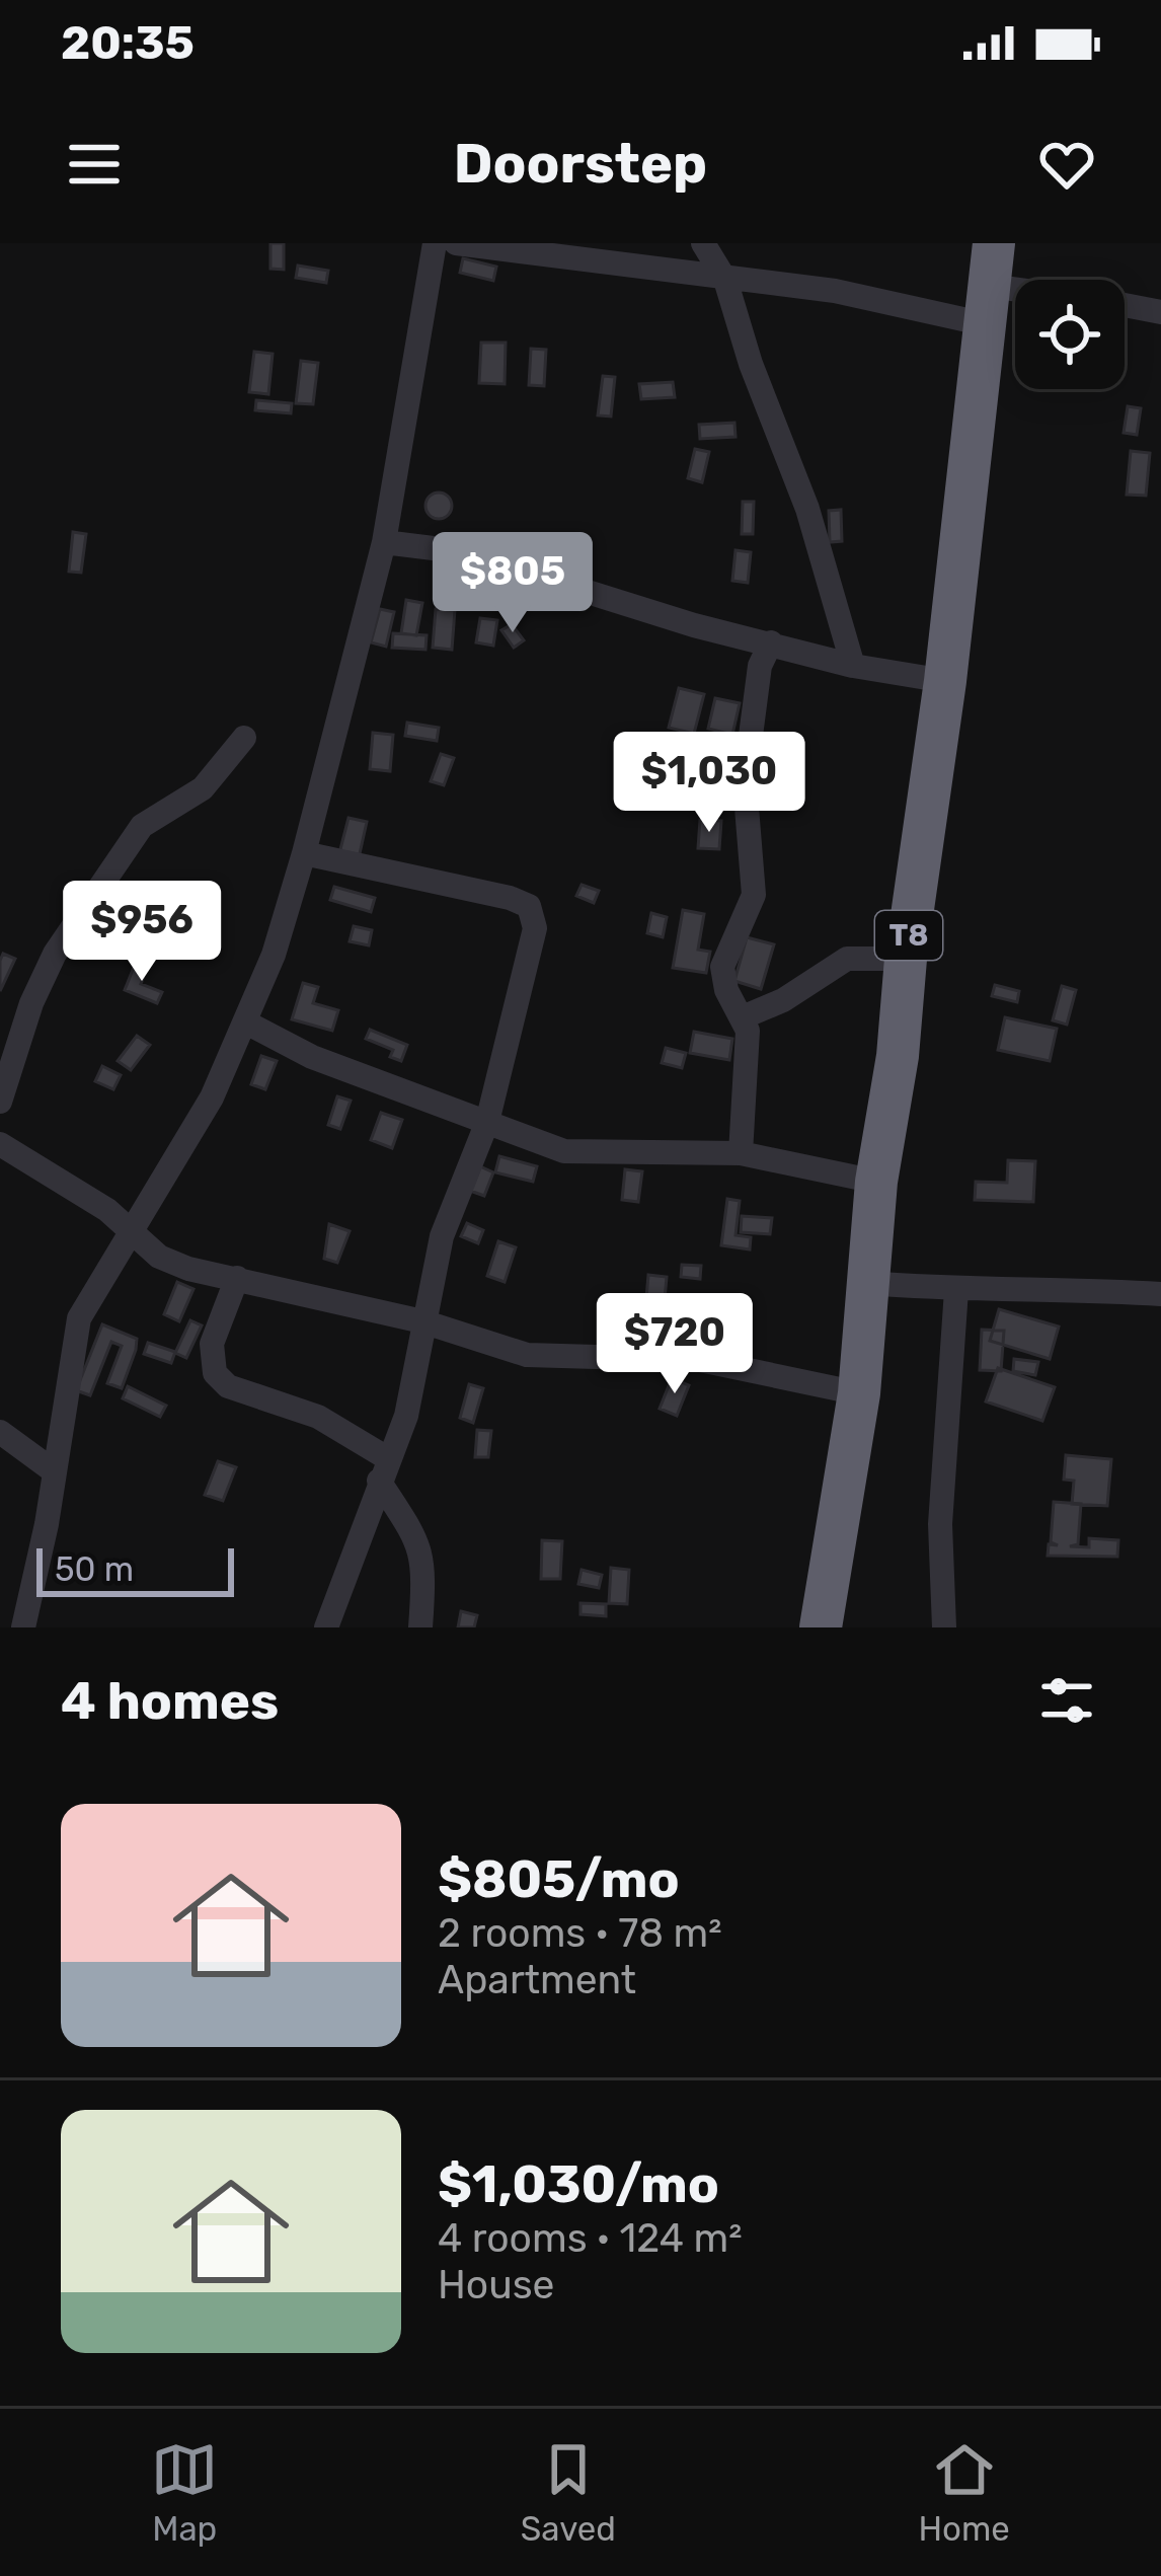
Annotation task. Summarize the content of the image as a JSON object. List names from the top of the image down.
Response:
{
  "streets": {
    "highway": ["T8"]
  },
  "scale_bar": "50 m",
  "page": {
    "status": "20:35",
    "header": "Doorstep",
    "price": [
      "$805",
      "$1,030",
      "$956",
      "$720"
    ],
    "scale": "50 m",
    "heading": "4 homes",
    "list": [
      {
        "name": "$805/mo",
        "note": "2 rooms · 78 m² · Apartment"
      },
      {
        "name": "$1,030/mo",
        "note": "4 rooms · 124 m² · House"
      }
    ],
    "tabs": ["Map", "Saved", "Home"]
  }
}
